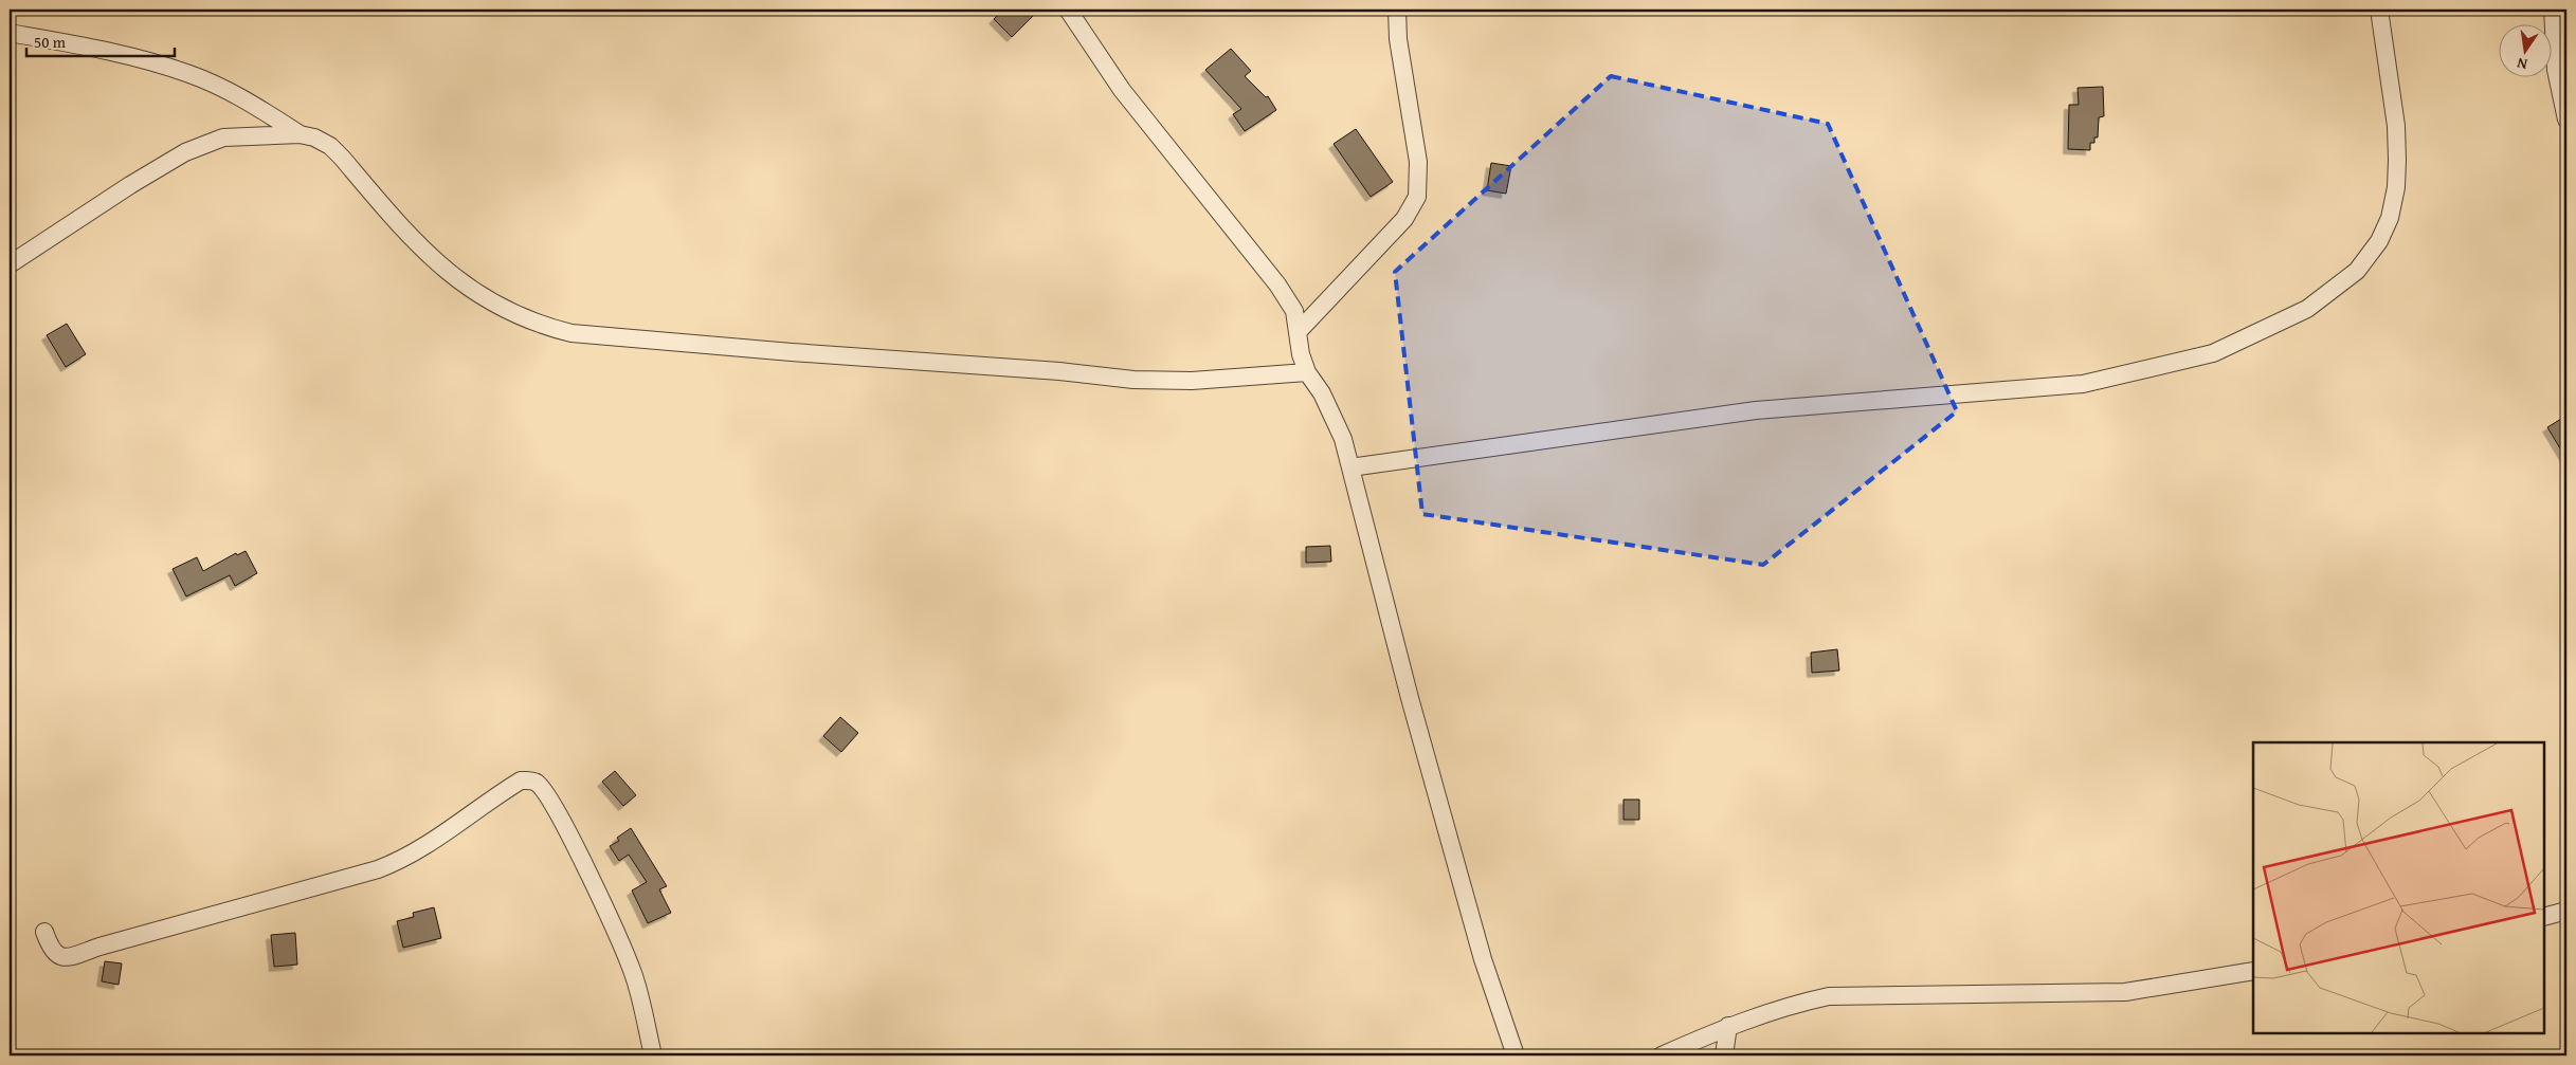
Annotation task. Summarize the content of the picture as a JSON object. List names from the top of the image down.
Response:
{
  "scale_bar": "50 m",
  "north": "bottom"
}
